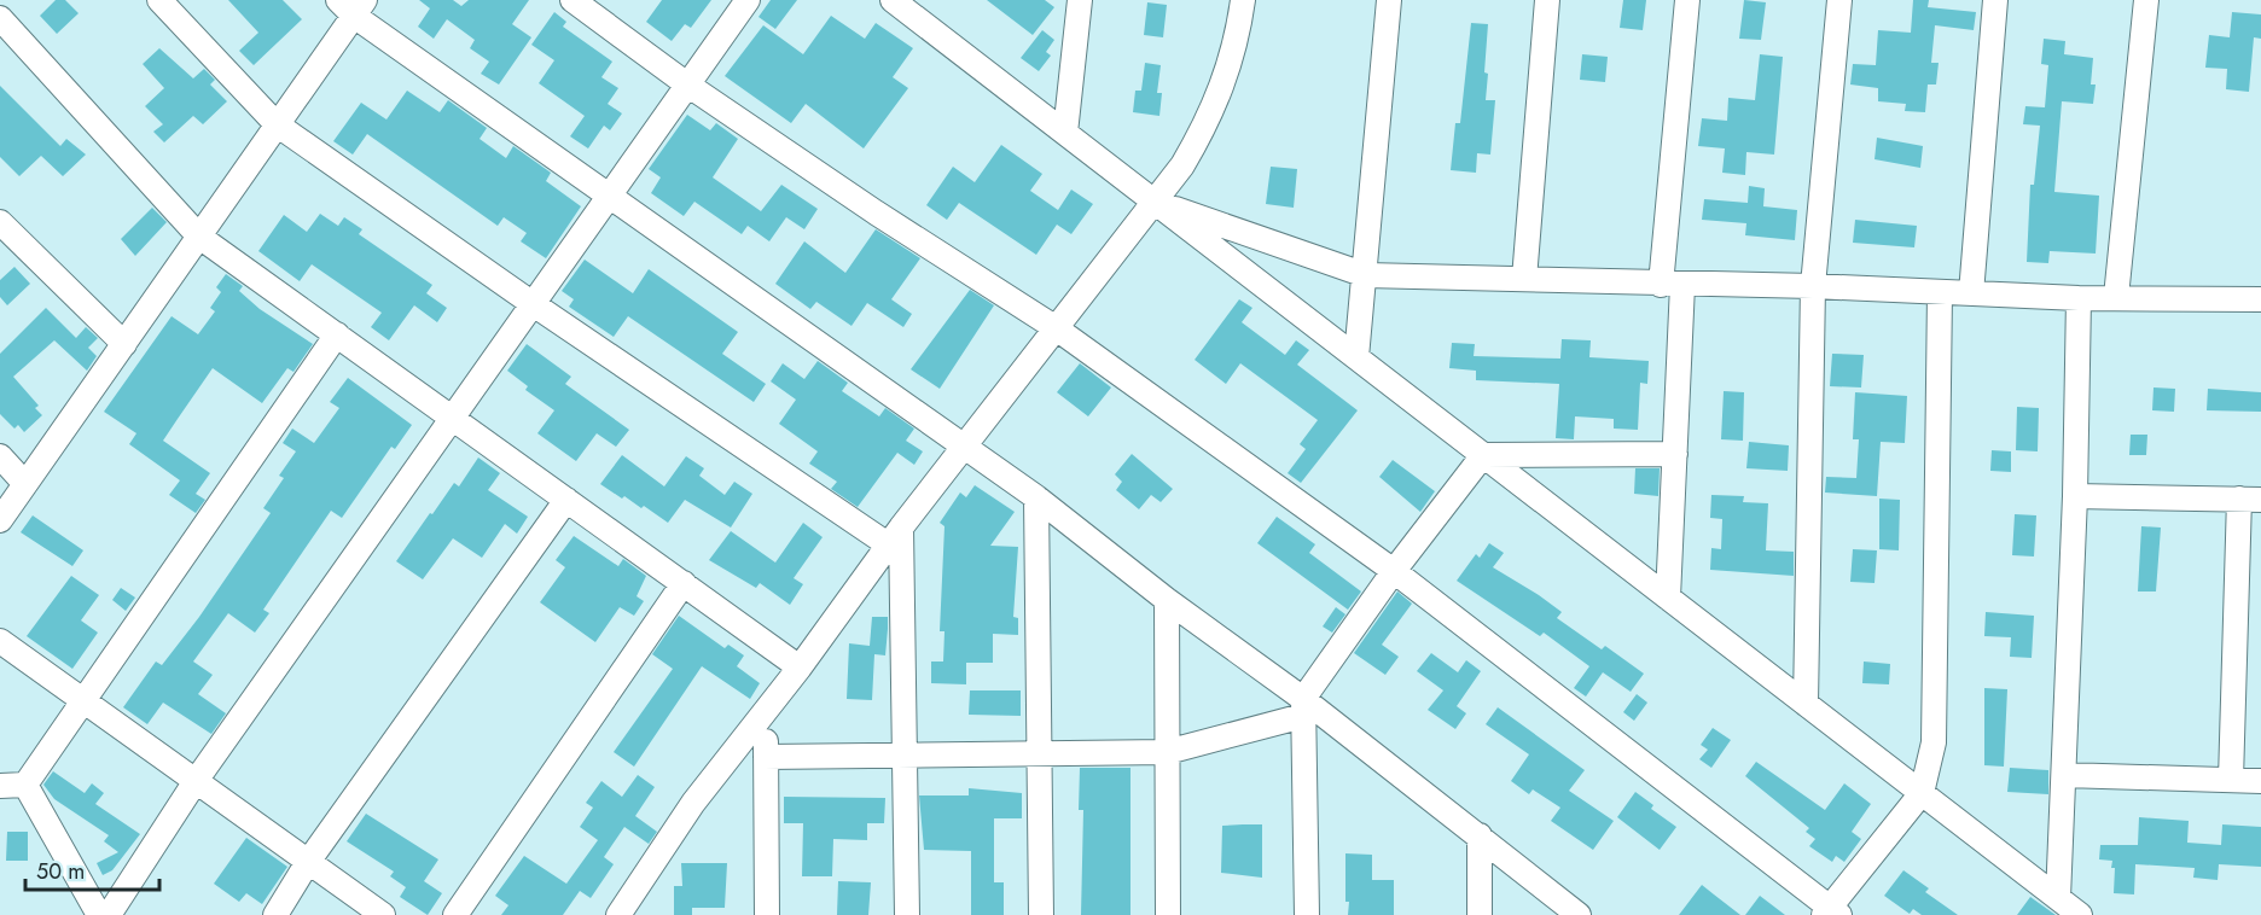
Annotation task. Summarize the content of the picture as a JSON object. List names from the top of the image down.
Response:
{
  "scale_bar": "50 m"
}
